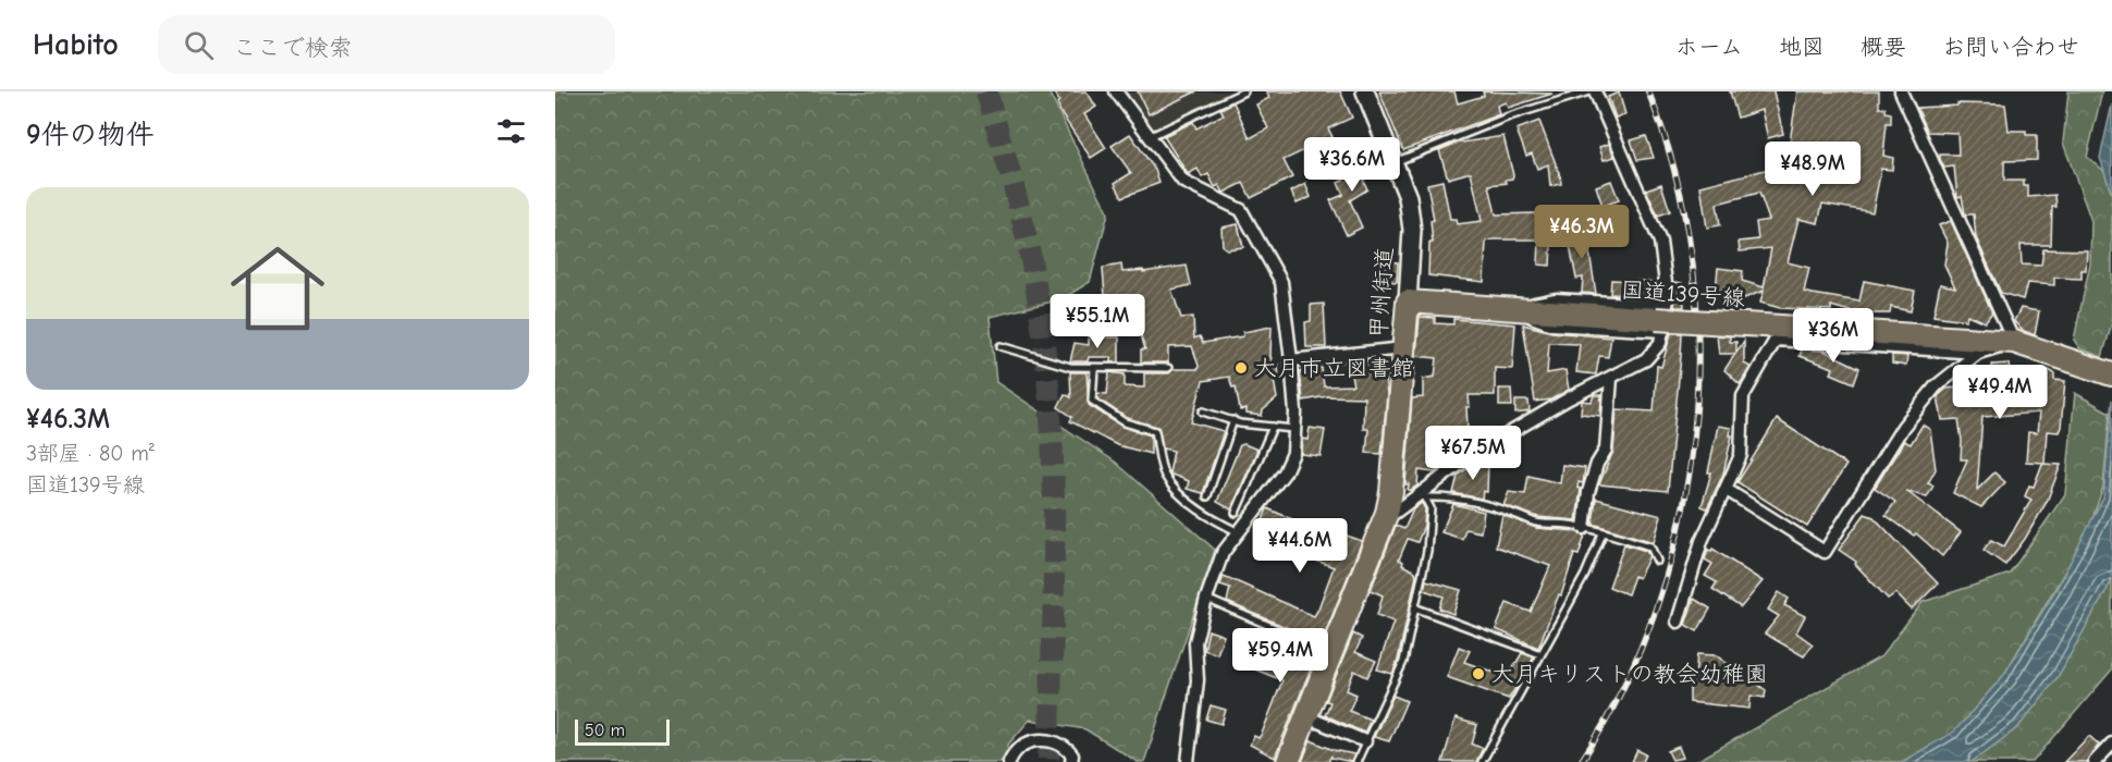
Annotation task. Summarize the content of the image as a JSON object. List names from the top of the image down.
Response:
{
  "streets": {
    "highway": ["甲州街道", "国道139号線"]
  },
  "crossings": [
    ["甲州街道", "国道139号線"]
  ],
  "places": ["大月市立図書館", "大月キリストの教会幼稚園"],
  "scale_bar": "50 m",
  "page": {
    "header": "Habito",
    "search": "ここで検索",
    "nav": [
      "ホーム",
      "地図",
      "概要",
      "お問い合わせ"
    ],
    "heading": "9件の物件",
    "price": [
      "¥36.6M",
      "¥48.9M",
      "¥46.3M",
      "¥55.1M",
      "¥36M",
      "¥49.4M",
      "¥67.5M",
      "¥44.6M",
      "¥59.4M"
    ],
    "list": [
      {
        "name": "¥46.3M",
        "note": "3部屋 · 80 m² · 国道139号線"
      }
    ],
    "scale": "50 m"
  }
}
